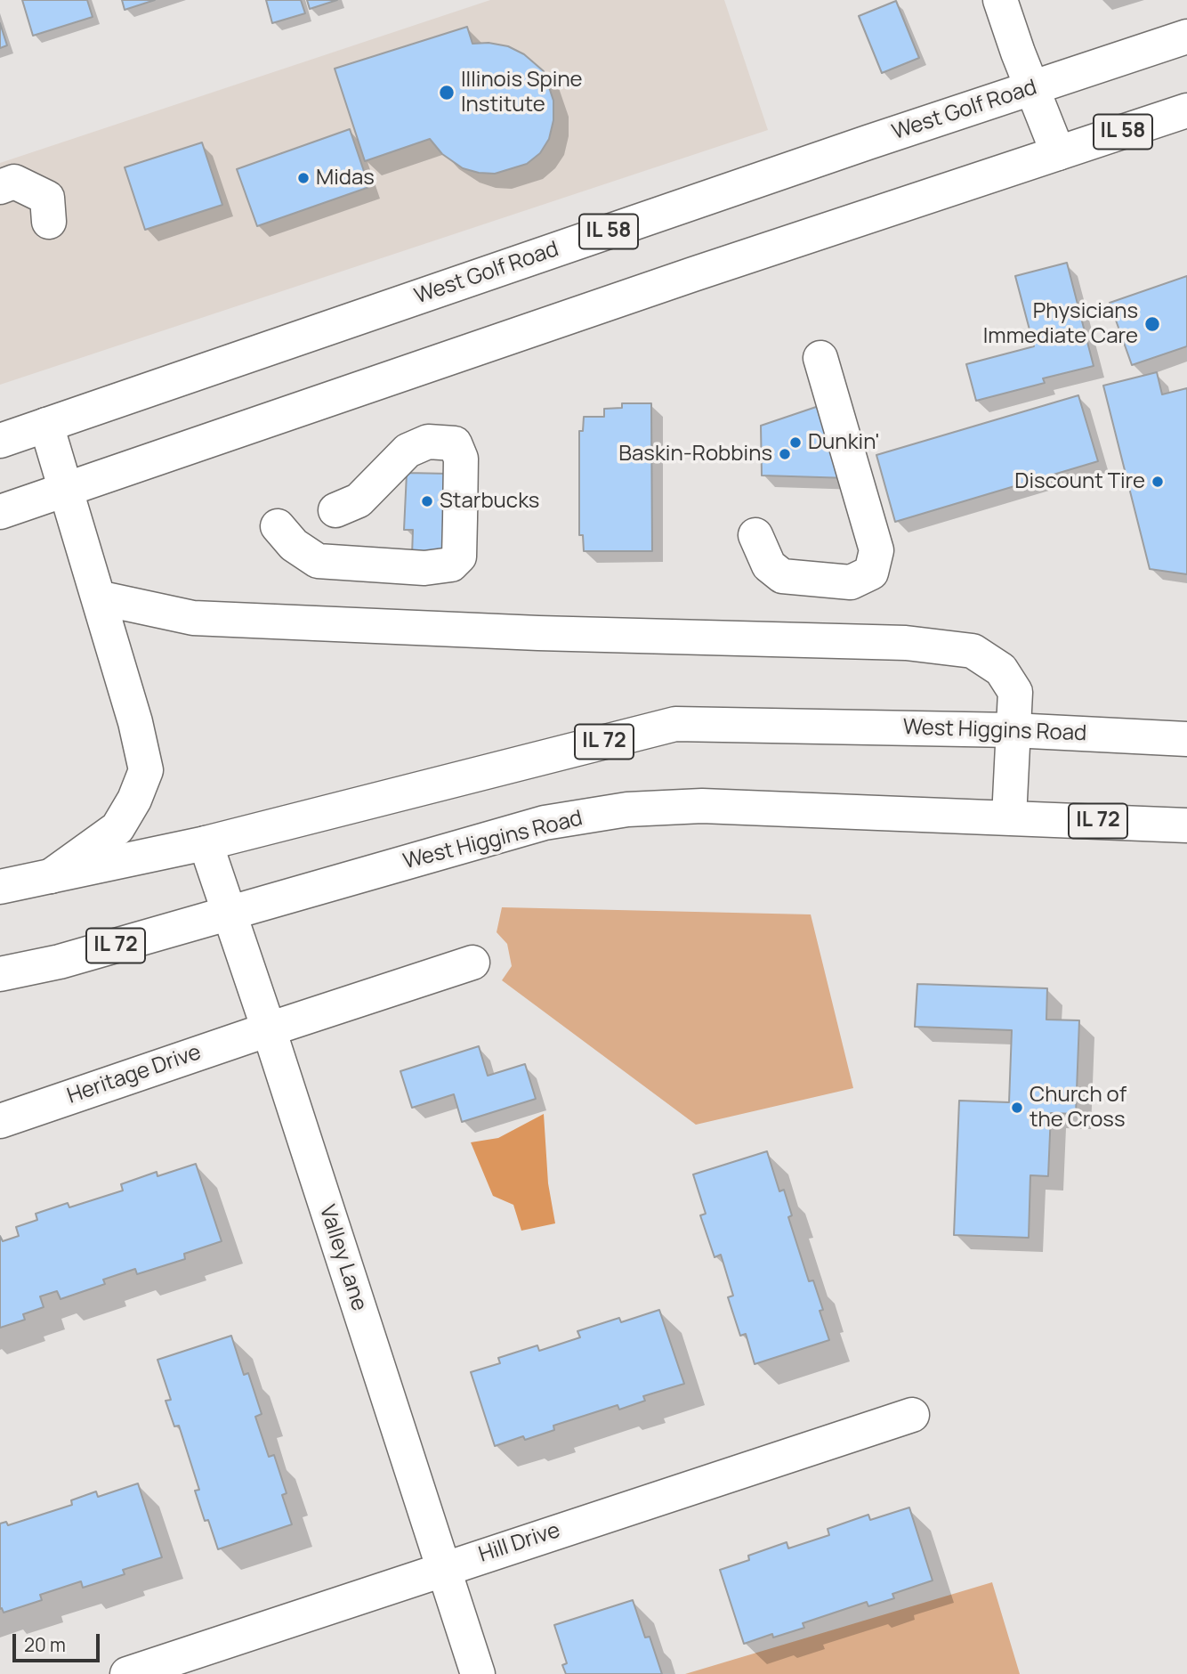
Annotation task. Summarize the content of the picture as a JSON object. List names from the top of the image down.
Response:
{
  "streets": {
    "main road": [
      "West Golf Road",
      "IL 58",
      "West Higgins Road",
      "IL 72",
      "Heritage Drive",
      "Valley Lane",
      "Hill Drive"
    ]
  },
  "crossings": [
    ["West Higgins Road", "Valley Lane"],
    ["Heritage Drive", "Valley Lane"],
    ["Valley Lane", "Hill Drive"]
  ],
  "places": [
    "Illinois Spine Institute",
    "Midas",
    "Physicians Immediate Care",
    "Dunkin'",
    "Baskin-Robbins",
    "Discount Tire",
    "Starbucks",
    "Church of the Cross"
  ],
  "scale_bar": "20 m"
}
